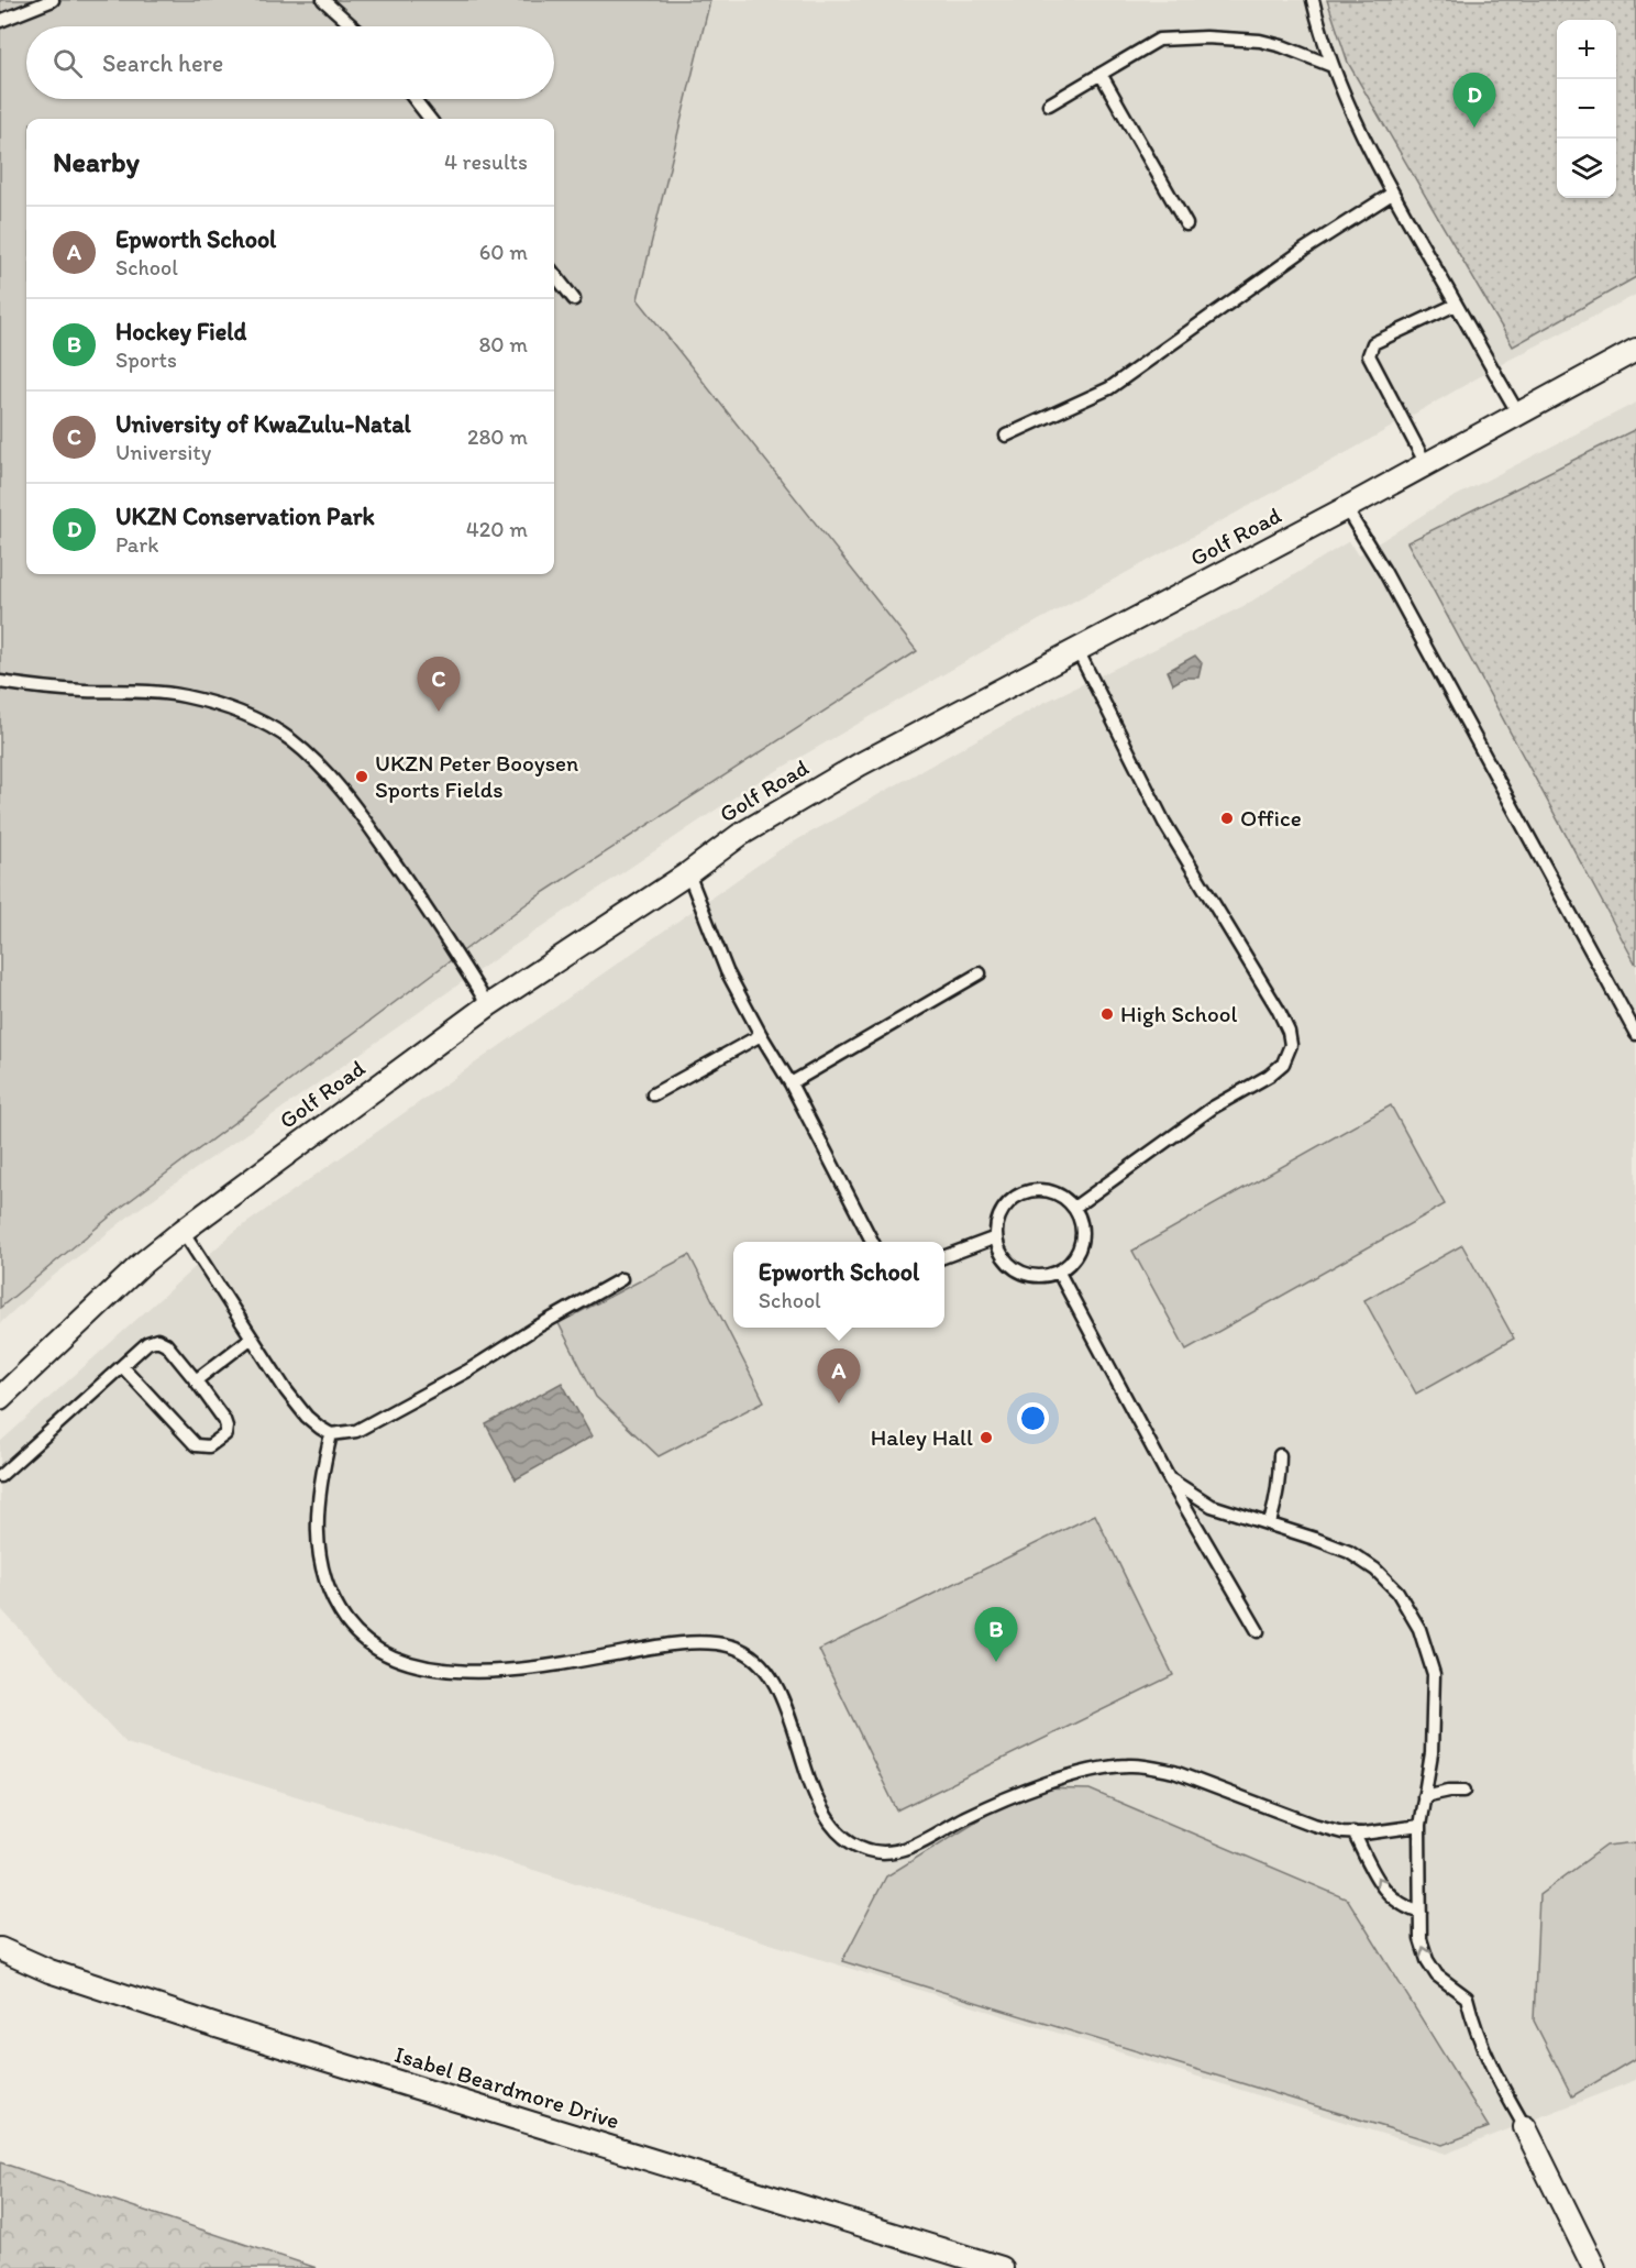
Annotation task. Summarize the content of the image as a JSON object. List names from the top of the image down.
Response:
{
  "streets": {
    "street": ["Golf Road", "Isabel Beardmore Drive"]
  },
  "places": [
    "UKZN Peter Booysen Sports Fields",
    "Office",
    "High School",
    "Haley Hall"
  ],
  "page": {
    "map_buttons": ["+", "−"],
    "search": "Search here",
    "pins": [
      "D",
      "C",
      "A",
      "B"
    ],
    "heading": ["Nearby", "4 results"],
    "list": [
      {
        "mark": "A",
        "name": "Epworth School",
        "note": "School",
        "value": "60 m"
      },
      {
        "mark": "B",
        "name": "Hockey Field",
        "note": "Sports",
        "value": "80 m"
      },
      {
        "mark": "C",
        "name": "University of KwaZulu-Natal",
        "note": "University",
        "value": "280 m"
      },
      {
        "mark": "D",
        "name": "UKZN Conservation Park",
        "note": "Park",
        "value": "420 m"
      }
    ],
    "popup": ["Epworth School", "School"]
  }
}
